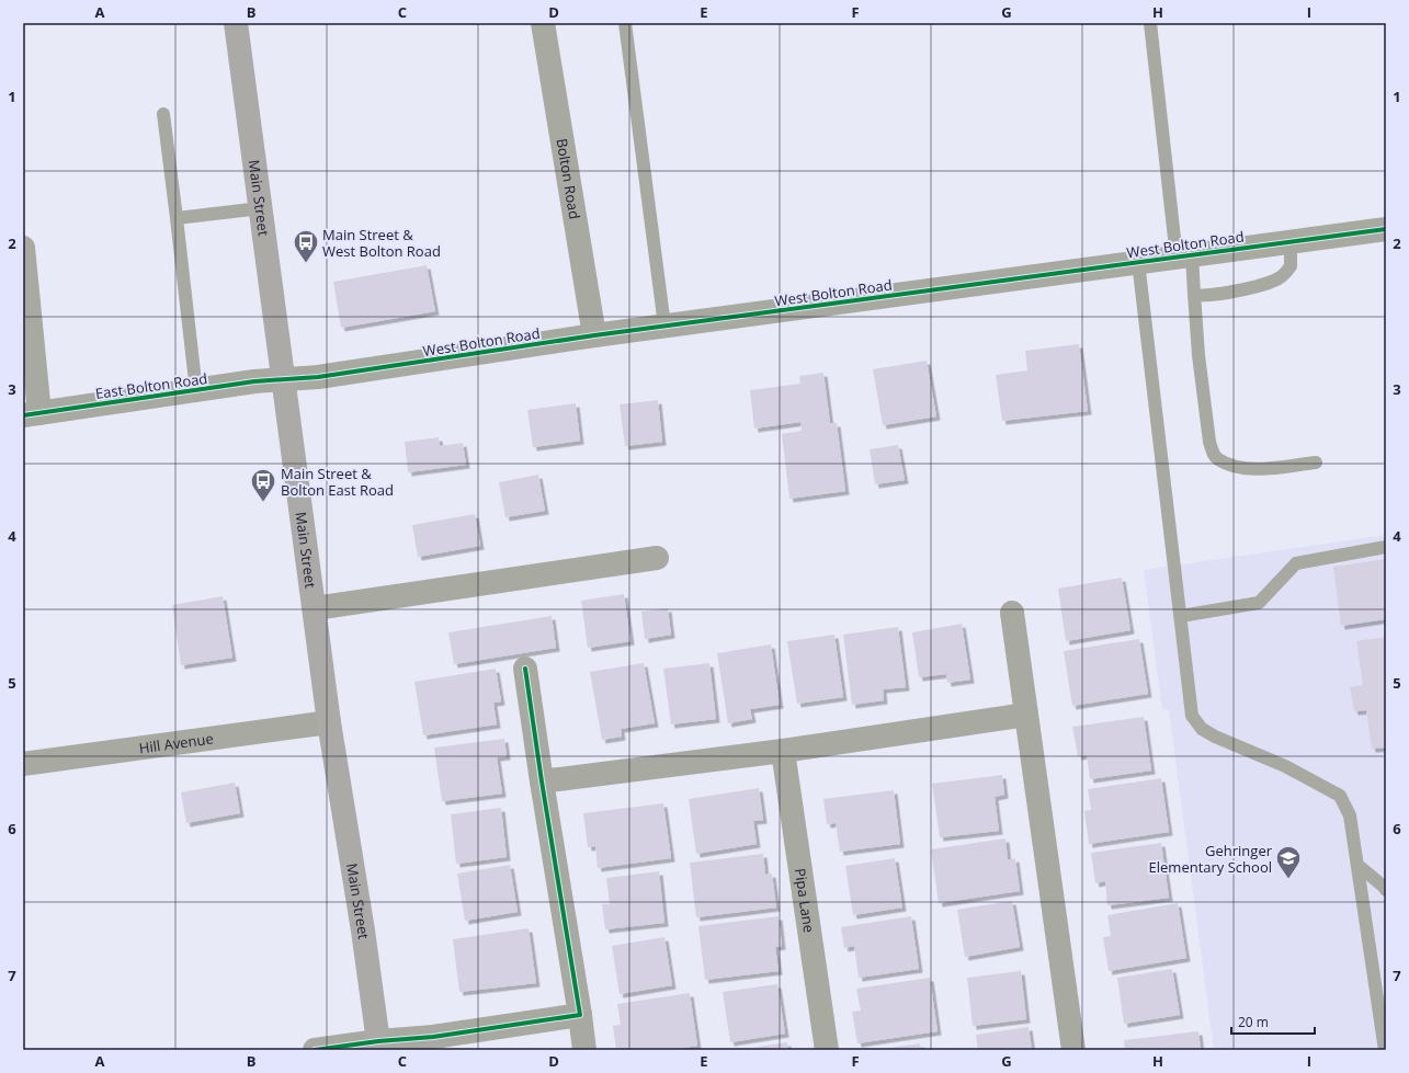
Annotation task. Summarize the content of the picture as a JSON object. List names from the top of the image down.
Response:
{
  "streets": {
    "main road": ["Main Street"],
    "street": [
      "Bolton Road",
      "West Bolton Road",
      "East Bolton Road",
      "Hill Avenue",
      "Pipa Lane"
    ]
  },
  "crossings": [
    ["Bolton Road", "West Bolton Road"],
    ["Main Street", "West Bolton Road"],
    ["Main Street", "East Bolton Road"],
    ["Main Street", "Hill Avenue"],
    ["West Bolton Road", "East Bolton Road"]
  ],
  "places": {
    "bus stop": ["Main Street & West Bolton Road", "Main Street & Bolton East Road"],
    "school or university": ["Gehringer Elementary School"]
  },
  "scale_bar": "20 m",
  "grid": {
    "columns": [
      "A",
      "B",
      "C",
      "D",
      "E",
      "F",
      "G",
      "H",
      "I"
    ],
    "rows": [
      "1",
      "2",
      "3",
      "4",
      "5",
      "6",
      "7"
    ]
  }
}
